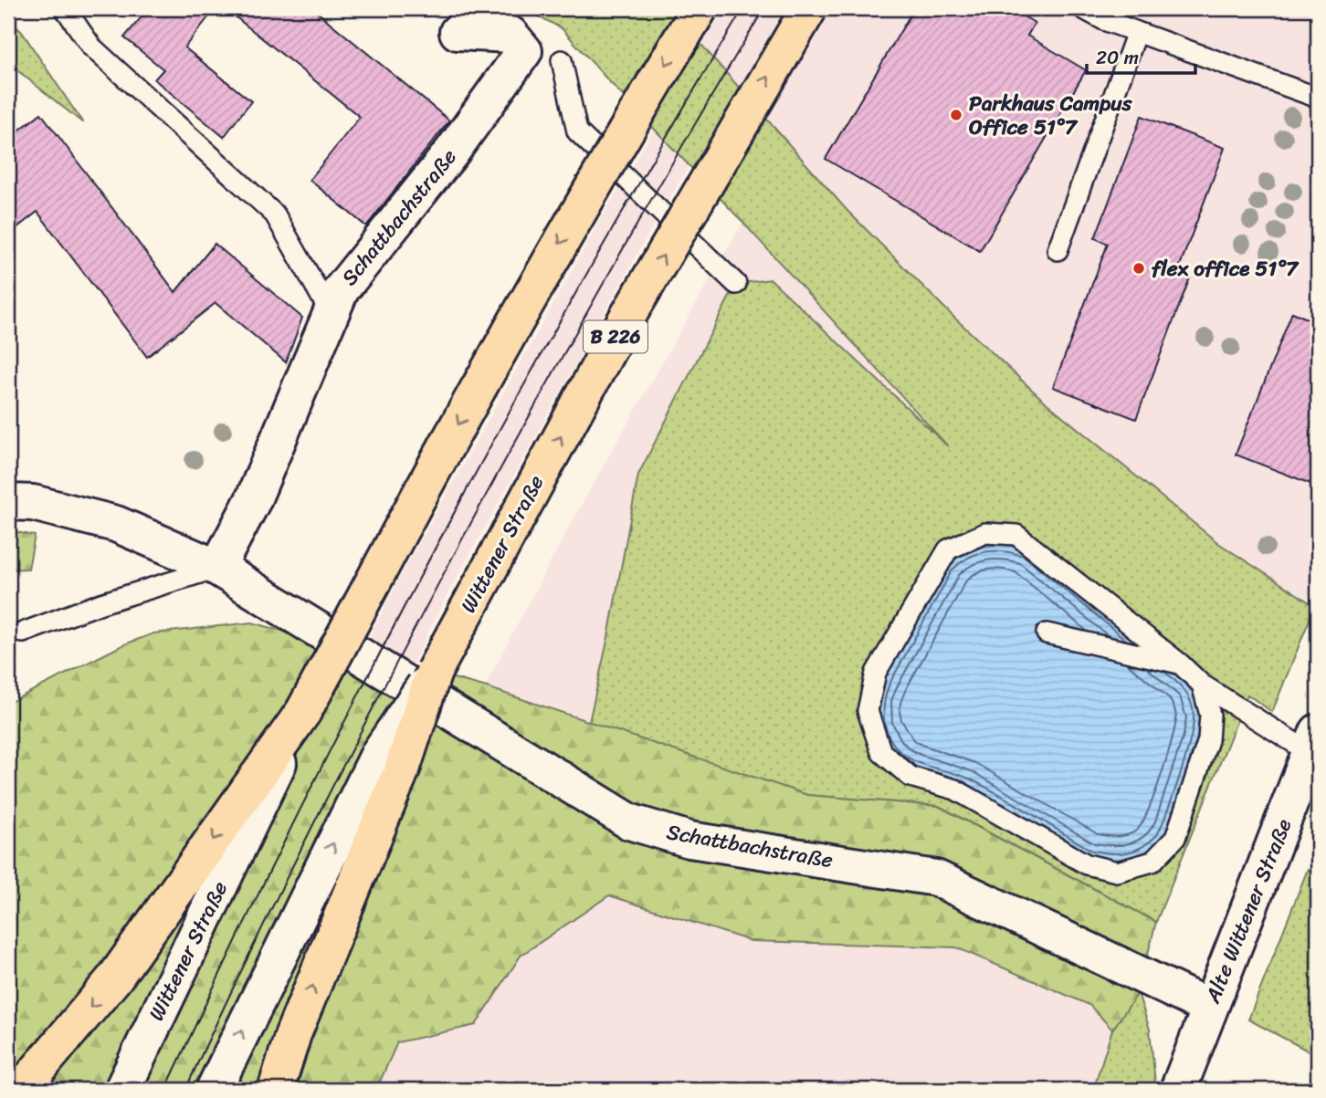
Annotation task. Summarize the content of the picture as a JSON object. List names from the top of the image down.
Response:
{
  "streets": {
    "main road": ["B 226", "Wittener Straße"],
    "street": ["Schattbachstraße", "Alte Wittener Straße"]
  },
  "crossings": [
    ["Schattbachstraße", "Alte Wittener Straße"]
  ],
  "places": ["Parkhaus Campus Office 51°7", "flex office 51°7"],
  "scale_bar": "20 m"
}
